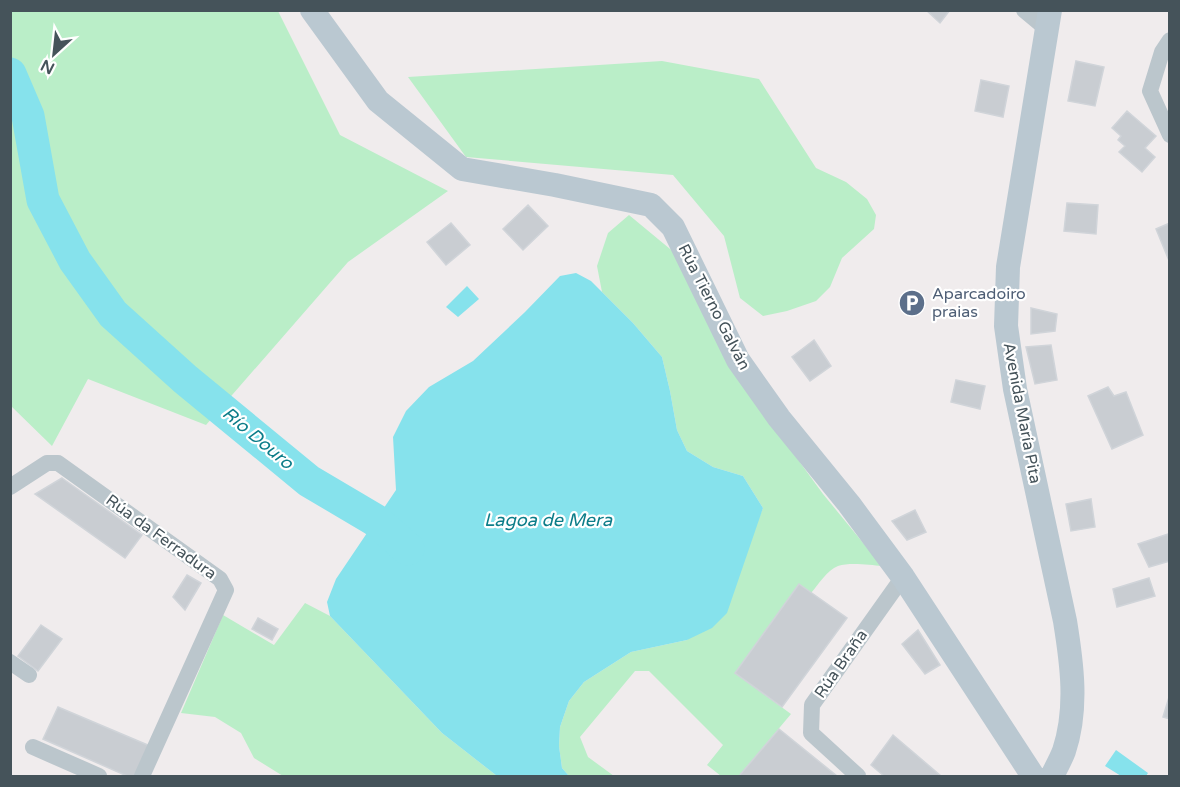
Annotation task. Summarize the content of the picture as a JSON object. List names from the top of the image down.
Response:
{
  "streets": {
    "street": [
      "Rúa Tierno Galván",
      "Avenida María Pita",
      "Rúa da Ferradura",
      "Rúa Braña"
    ]
  },
  "crossings": [
    ["Rúa Tierno Galván", "Rúa Braña"]
  ],
  "water": ["Río Douro", "Lagoa de Mera"],
  "places": {
    "parking": ["Aparcadoiro praias"]
  },
  "north": "bottom left"
}
